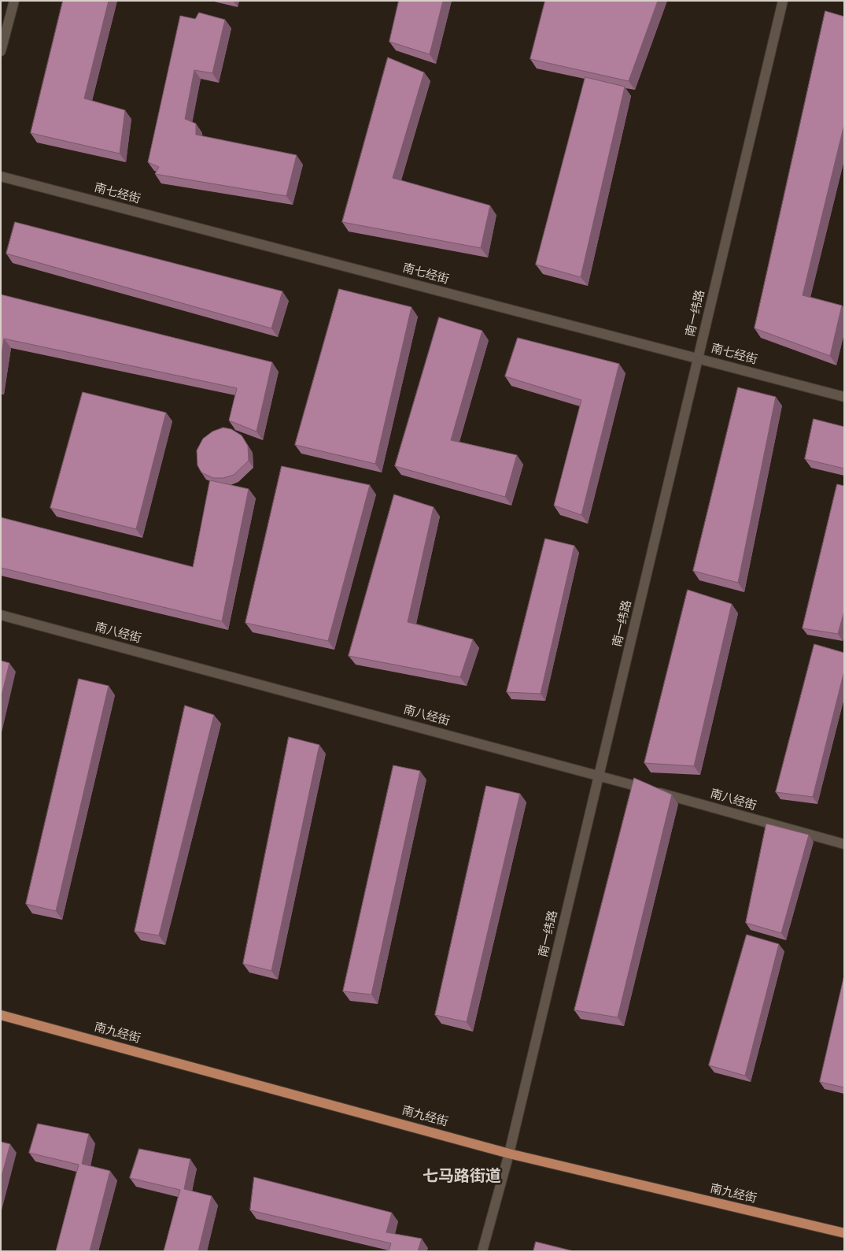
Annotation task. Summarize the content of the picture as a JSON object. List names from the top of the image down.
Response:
{
  "streets": {
    "main road": ["南九经街"],
    "street": ["南七经街", "南一纬路", "南八经街"]
  },
  "crossings": [
    ["南七经街", "南一纬路"],
    ["南一纬路", "南八经街"],
    ["南一纬路", "南九经街"]
  ],
  "districts": ["七马路街道"]
}
